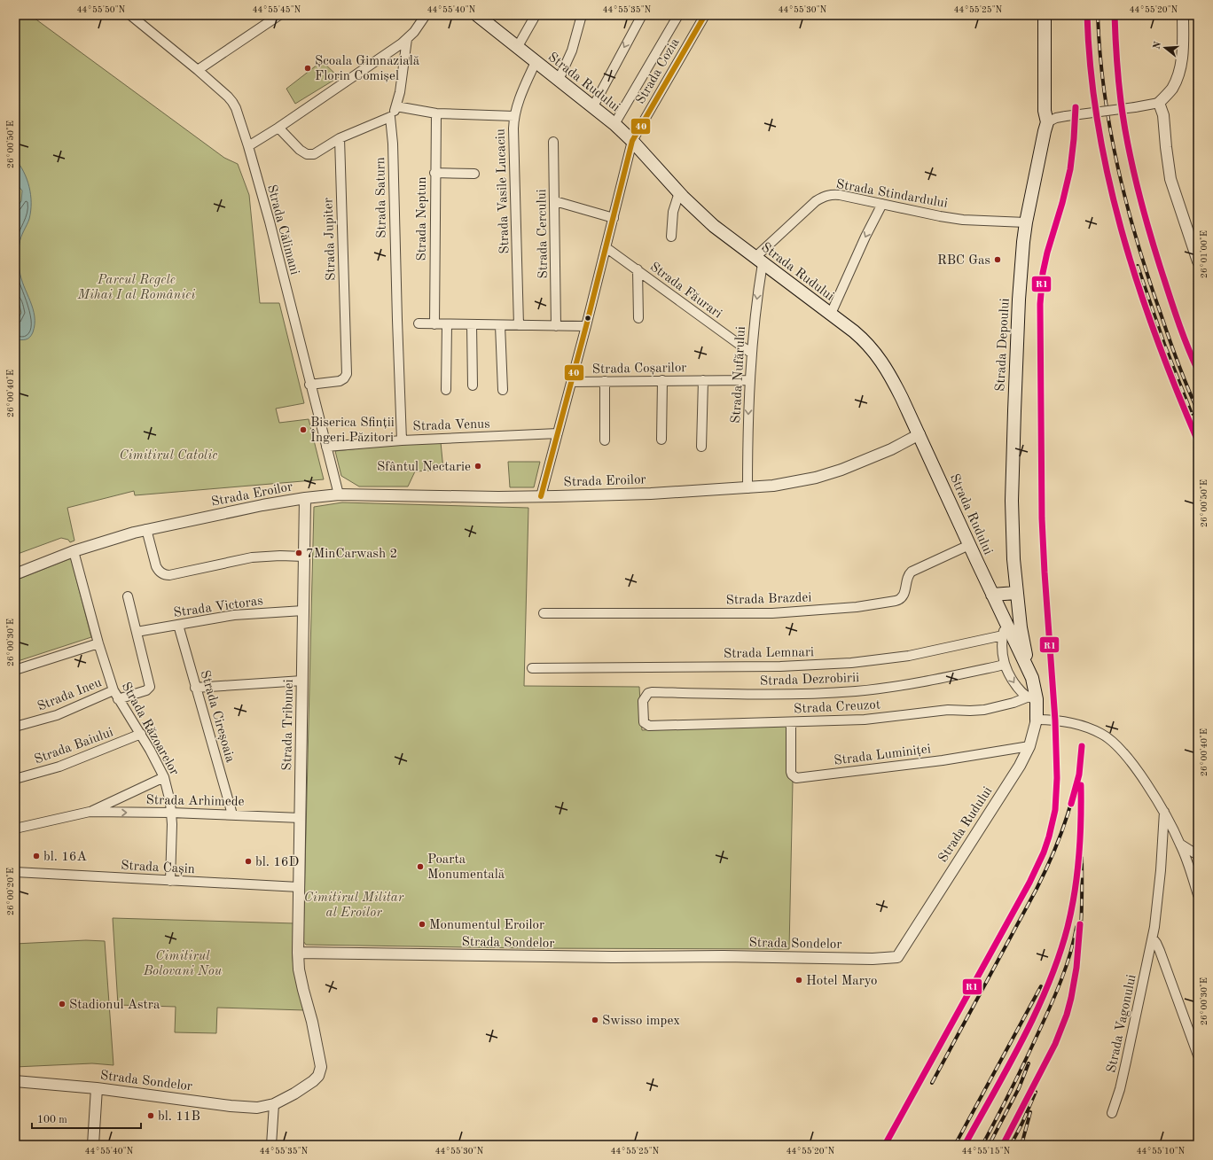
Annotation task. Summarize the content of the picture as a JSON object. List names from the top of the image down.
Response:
{
  "streets": {
    "main road": ["Strada Rudului", "Strada Depoului"],
    "street": [
      "Strada Cozia",
      "Strada Vasile Lucaciu",
      "Strada Stindardului",
      "Strada Saturn",
      "Strada Neptun",
      "Strada Călimani",
      "Strada Cercului",
      "Strada Jupiter",
      "Strada Făurari",
      "Strada Coșarilor",
      "Strada Nufărului",
      "Strada Venus",
      "Strada Eroilor",
      "Strada Brazdei",
      "Strada Victoras",
      "Strada Lemnari",
      "Strada Dezrobirii",
      "Strada Ineu",
      "Strada Creuzot",
      "Strada Cireșoaia",
      "Strada Tribunei",
      "Strada Răzoarelor",
      "Strada Baiului",
      "Strada Luminiței",
      "Strada Arhimede",
      "Strada Cașin",
      "Strada Sondelor",
      "Strada Vagonului"
    ]
  },
  "crossings": [
    ["Strada Cozia", "Strada Rudului"],
    ["Strada Cozia", "Strada Făurari"],
    ["Strada Cozia", "Strada Coșarilor"],
    ["Strada Cozia", "Strada Venus"],
    ["Strada Cozia", "Strada Eroilor"],
    ["Strada Rudului", "Strada Vasile Lucaciu"],
    ["Strada Rudului", "Strada Stindardului"],
    ["Strada Rudului", "Strada Depoului"],
    ["Strada Rudului", "Strada Nufărului"],
    ["Strada Rudului", "Strada Eroilor"],
    ["Strada Rudului", "Strada Brazdei"],
    ["Strada Rudului", "Strada Lemnari"],
    ["Strada Rudului", "Strada Dezrobirii"],
    ["Strada Rudului", "Strada Creuzot"],
    ["Strada Rudului", "Strada Luminiței"],
    ["Strada Rudului", "Strada Sondelor"],
    ["Strada Stindardului", "Strada Depoului"],
    ["Strada Stindardului", "Strada Nufărului"],
    ["Strada Saturn", "Strada Venus"],
    ["Strada Călimani", "Strada Jupiter"],
    ["Strada Călimani", "Strada Venus"],
    ["Strada Călimani", "Strada Eroilor"],
    ["Strada Făurari", "Strada Nufărului"],
    ["Strada Coșarilor", "Strada Nufărului"],
    ["Strada Nufărului", "Strada Eroilor"],
    ["Strada Eroilor", "Strada Tribunei"],
    ["Strada Eroilor", "Strada Răzoarelor"],
    ["Strada Victoras", "Strada Cireșoaia"],
    ["Strada Victoras", "Strada Tribunei"],
    ["Strada Dezrobirii", "Strada Creuzot"],
    ["Strada Ineu", "Strada Răzoarelor"],
    ["Strada Creuzot", "Strada Luminiței"],
    ["Strada Cireșoaia", "Strada Arhimede"],
    ["Strada Tribunei", "Strada Arhimede"],
    ["Strada Tribunei", "Strada Cașin"],
    ["Strada Tribunei", "Strada Sondelor"],
    ["Strada Răzoarelor", "Strada Baiului"],
    ["Strada Răzoarelor", "Strada Arhimede"],
    ["Strada Răzoarelor", "Strada Cașin"]
  ],
  "parks": [
    "Parcul Regele Mihai I al României",
    "Cimitirul Catolic",
    "Cimitirul Militar al Eroilor",
    "Cimitirul Bolovani Nou"
  ],
  "places": [
    "Școala Gimnazială Florin Comișel",
    "RBC Gas",
    "Biserica Sfinții Îngeri Păzitori",
    "Sfântul Nectarie",
    "7MinCarwash 2",
    "bl. 16A",
    "bl. 16D",
    "Poarta Monumentală",
    "Monumentul Eroilor",
    "Hotel Maryo",
    "Stadionul Astra",
    "Swisso impex",
    "bl. 11B"
  ],
  "lines": ["transit line R1", "transit line 40"],
  "scale_bar": "100 m",
  "north": "left",
  "coordinates": [
    "44°55'50\"N",
    "44°55'45\"N",
    "44°55'40\"N",
    "44°55'35\"N",
    "44°55'30\"N",
    "44°55'25\"N",
    "44°55'20\"N",
    "26°00'50\"E",
    "26°01'00\"E",
    "26°00'40\"E",
    "26°00'30\"E",
    "26°00'20\"E",
    "44°55'15\"N",
    "44°55'10\"N"
  ]
}
